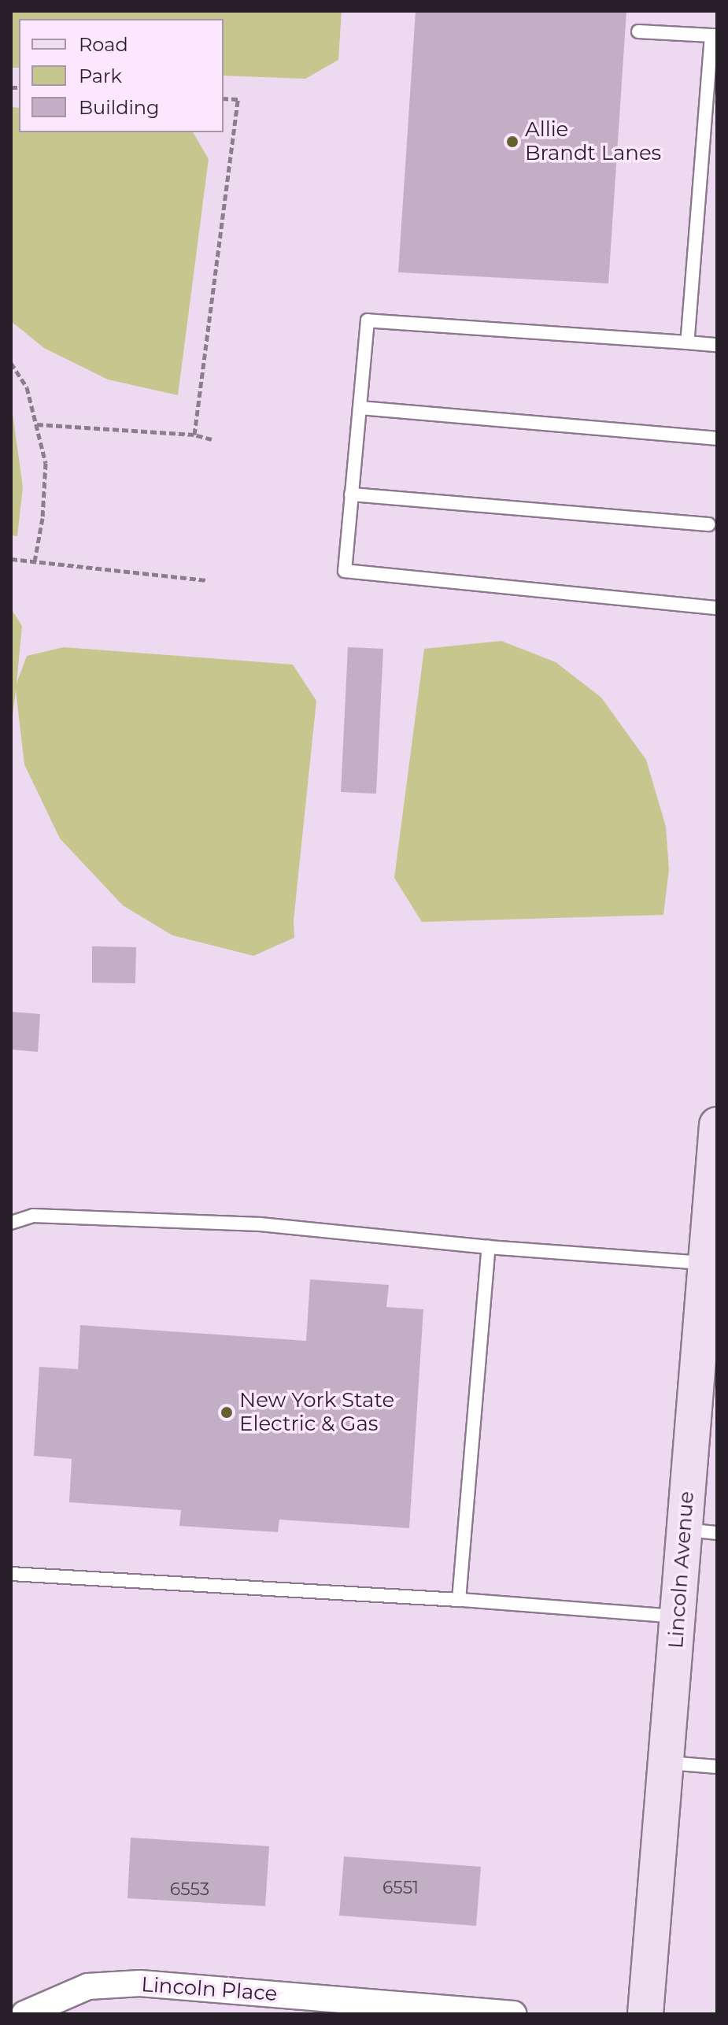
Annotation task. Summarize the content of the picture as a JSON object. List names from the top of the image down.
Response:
{
  "streets": {
    "street": ["Lincoln Avenue", "Lincoln Place"]
  },
  "places": ["Allie Brandt Lanes", "New York State Electric & Gas"],
  "house_numbers": ["6551", "6553"],
  "legend": ["Road", "Park", "Building"]
}
